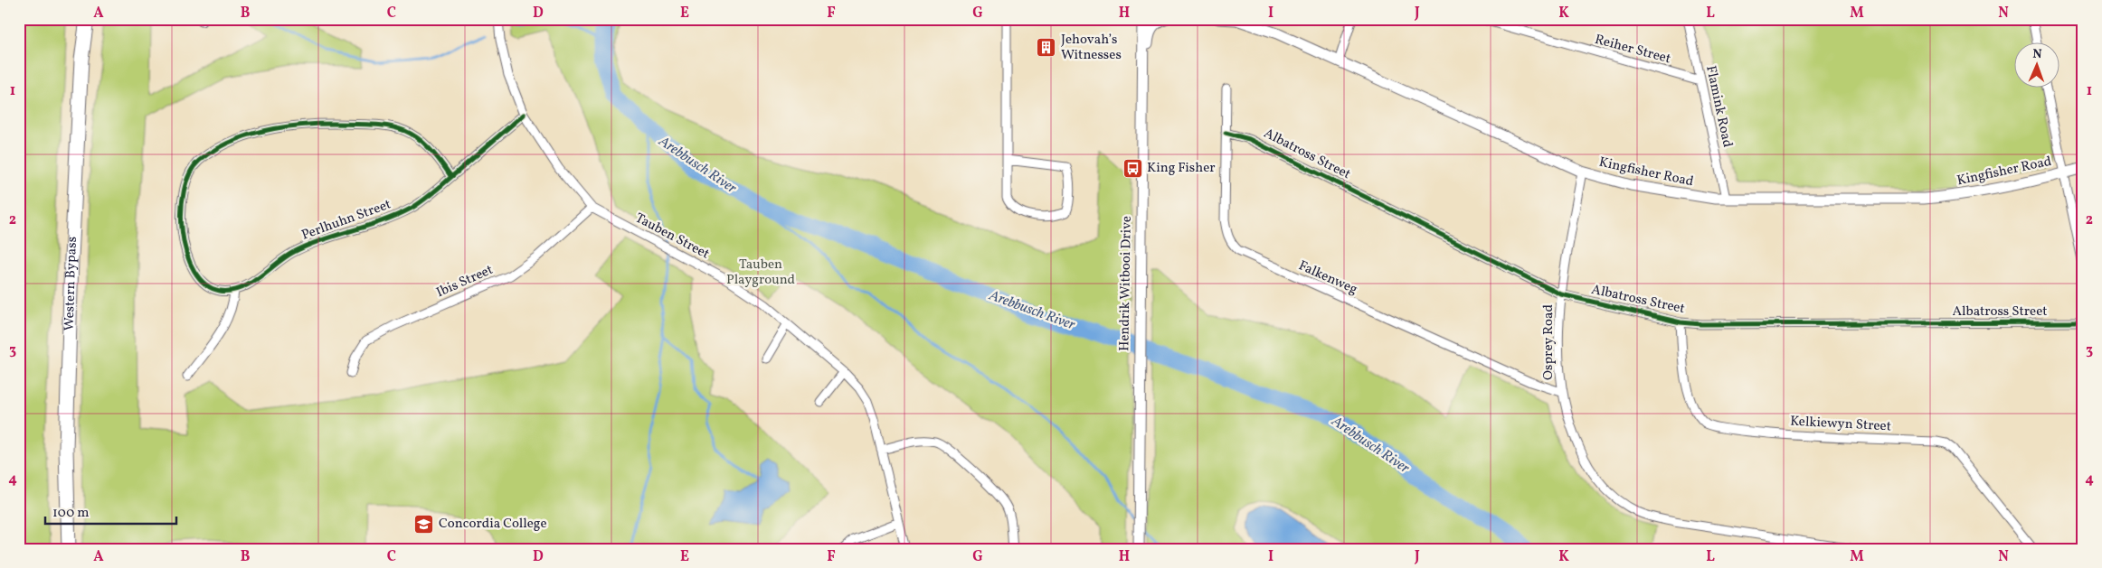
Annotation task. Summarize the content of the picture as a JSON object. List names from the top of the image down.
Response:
{
  "streets": {
    "highway": ["Western Bypass"],
    "street": [
      "Reiher Street",
      "Flamink Road",
      "Albatross Street",
      "Kingfisher Road",
      "Perlhuhn Street",
      "Tauben Street",
      "Falkenweg",
      "Ibis Street",
      "Hendrik Witbooi Drive",
      "Osprey Road",
      "Kelkiewyn Street"
    ]
  },
  "crossings": [
    ["Reiher Street", "Flamink Road"],
    ["Flamink Road", "Kingfisher Road"],
    ["Albatross Street", "Falkenweg"],
    ["Albatross Street", "Osprey Road"],
    ["Albatross Street", "Kelkiewyn Street"],
    ["Kingfisher Road", "Osprey Road"],
    ["Perlhuhn Street", "Tauben Street"],
    ["Tauben Street", "Ibis Street"],
    ["Falkenweg", "Osprey Road"]
  ],
  "water": ["Arebbusch River"],
  "parks": ["Tauben Playground"],
  "places": {
    "building": ["Jehovah’s Witnesses"],
    "bus stop": ["King Fisher"],
    "school or university": ["Concordia College"]
  },
  "scale_bar": "100 m",
  "north": "top",
  "grid": {
    "columns": [
      "A",
      "B",
      "C",
      "D",
      "E",
      "F",
      "G",
      "H",
      "I",
      "J",
      "K",
      "L",
      "M",
      "N"
    ],
    "rows": [
      "1",
      "2",
      "3",
      "4"
    ]
  }
}
